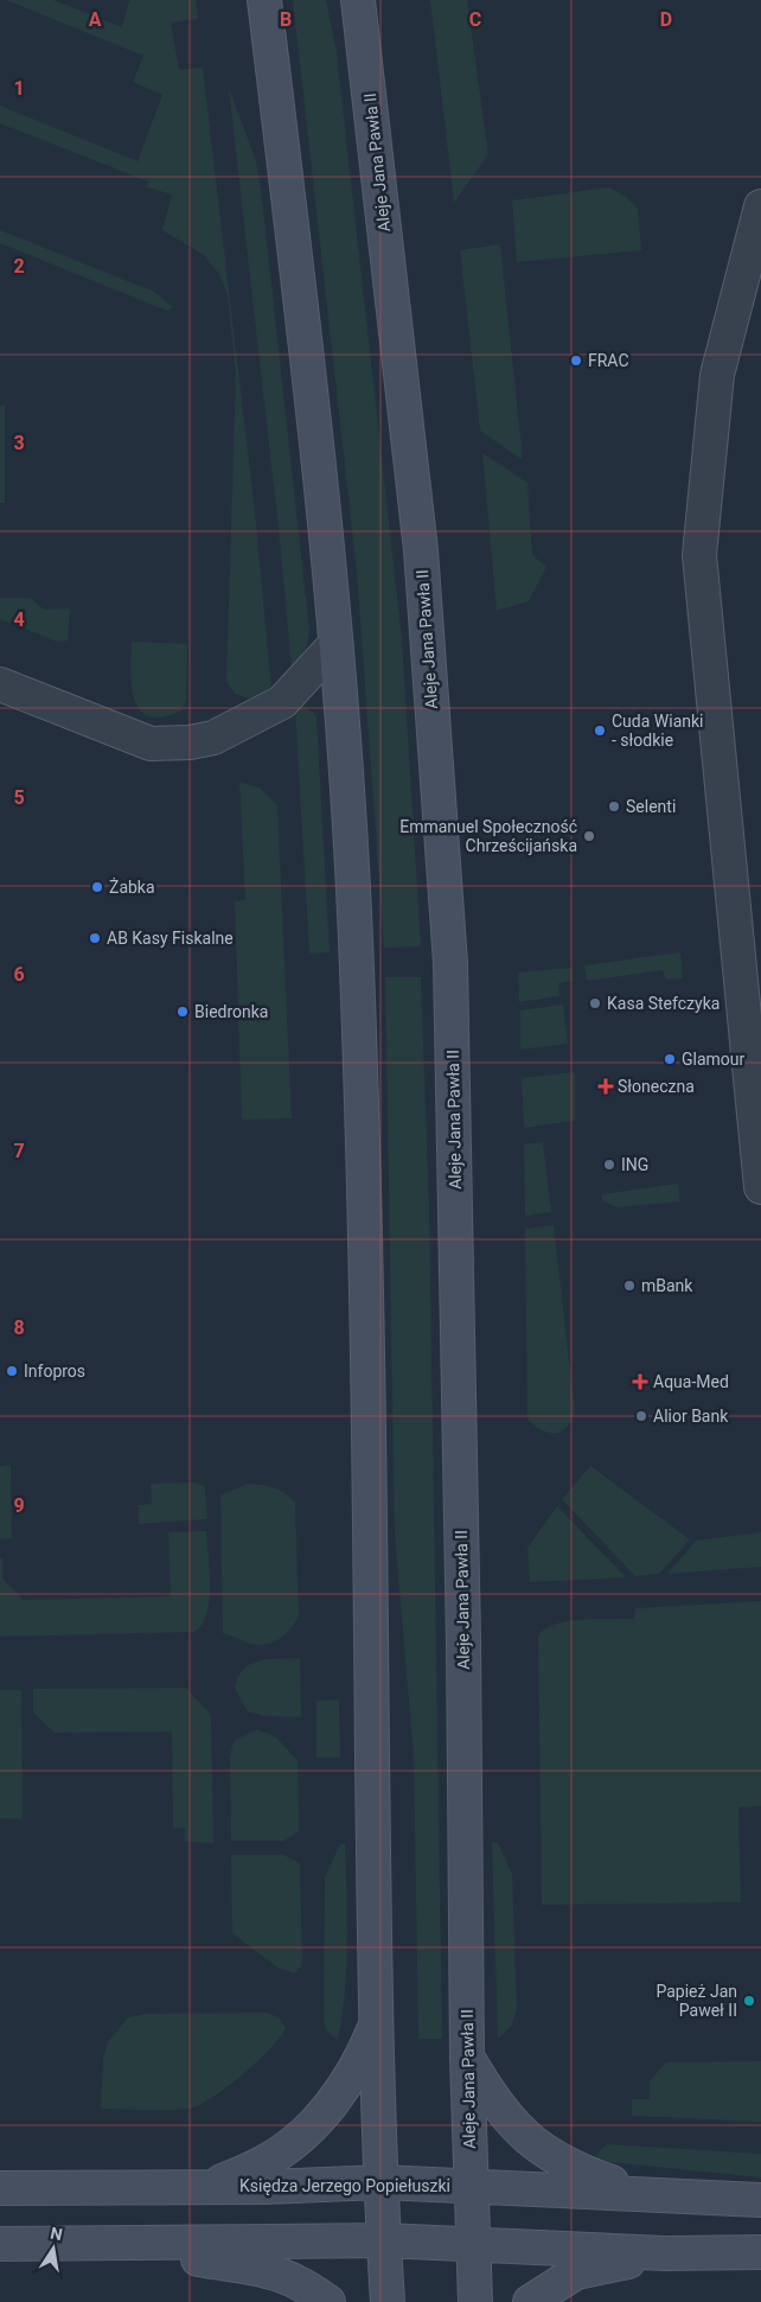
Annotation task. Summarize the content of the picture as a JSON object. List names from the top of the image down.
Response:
{
  "streets": {
    "main road": ["Aleje Jana Pawła II", "Księdza Jerzego Popiełuszki"]
  },
  "crossings": [
    ["Aleje Jana Pawła II", "Księdza Jerzego Popiełuszki"]
  ],
  "places": {
    "other": [
      "FRAC",
      "Cuda Wianki - słodkie",
      "Selenti",
      "Emmanuel Społeczność Chrześcijańska",
      "Żabka",
      "AB Kasy Fiskalne",
      "Kasa Stefczyka",
      "Biedronka",
      "Glamour",
      "ING",
      "mBank",
      "Infopros",
      "Alior Bank",
      "Papież Jan Paweł II"
    ],
    "health": ["Słoneczna", "Aqua-Med"]
  },
  "north": "top",
  "grid": {
    "columns": [
      "A",
      "B",
      "C",
      "D"
    ],
    "rows": [
      "1",
      "2",
      "3",
      "4",
      "5",
      "6",
      "7",
      "8",
      "9"
    ]
  }
}
